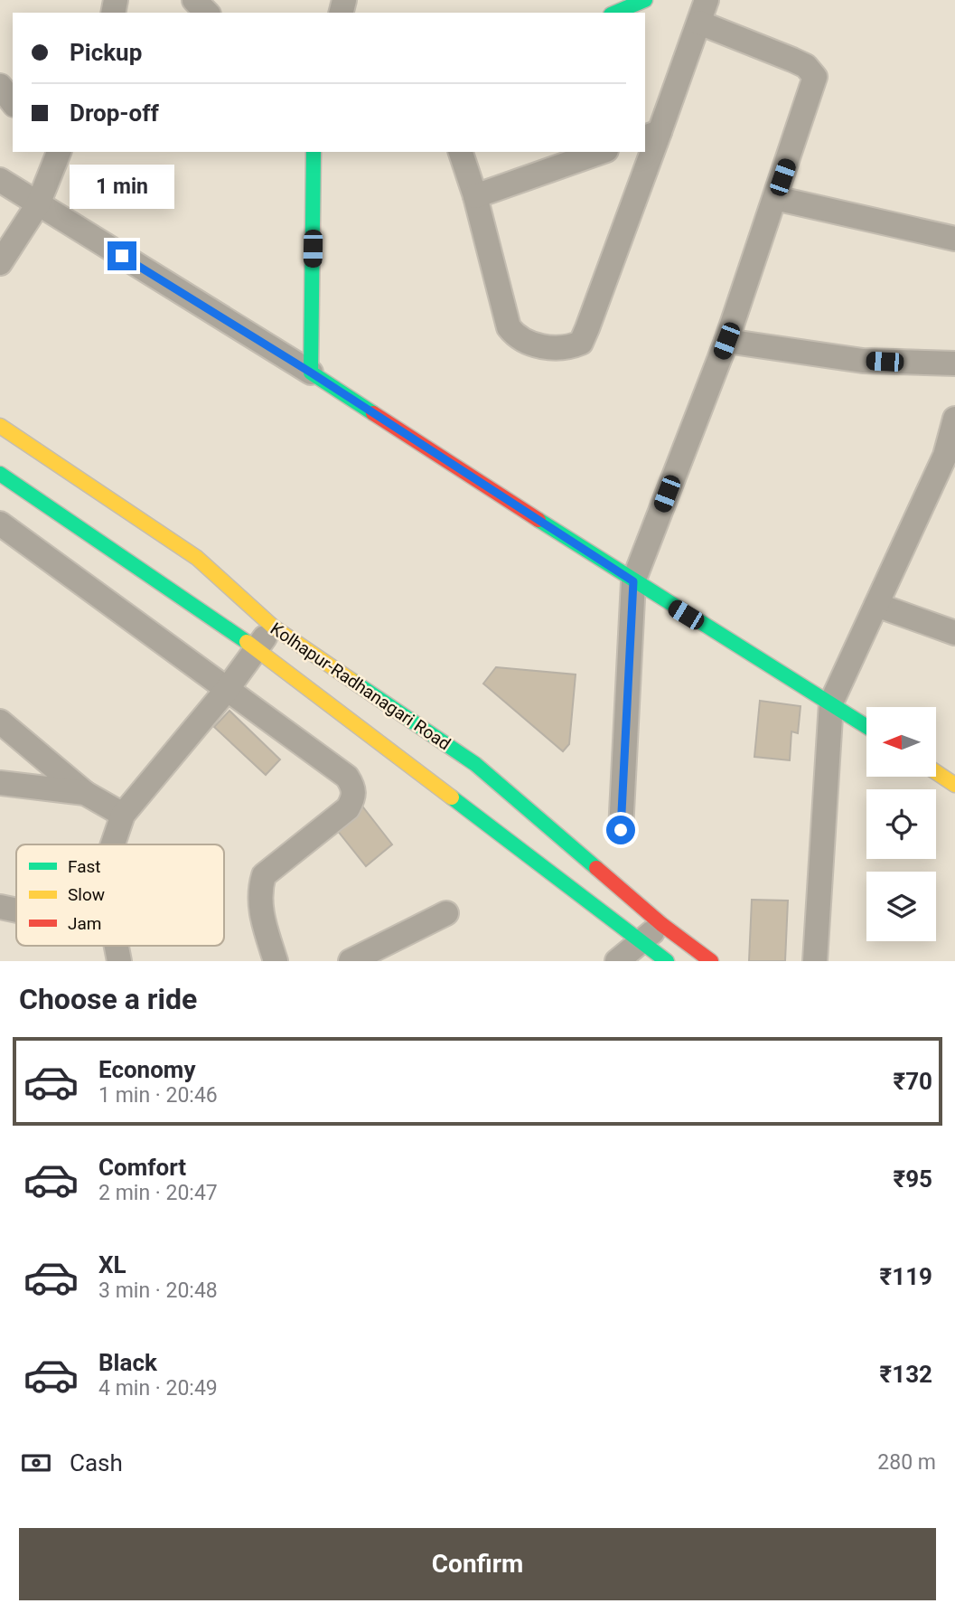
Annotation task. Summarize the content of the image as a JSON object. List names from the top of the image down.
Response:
{
  "streets": {
    "main road": ["Kolhapur-Radhanagari Road"]
  },
  "legend": ["Fast", "Slow", "Jam"],
  "north": "left",
  "page": {
    "banner": ["Pickup", "Drop-off"],
    "bubble": "1 min",
    "heading": "Choose a ride",
    "list": [
      {
        "name": "Economy",
        "note": "1 min · 20:46",
        "value": "₹70"
      },
      {
        "name": "Comfort",
        "note": "2 min · 20:47",
        "value": "₹95"
      },
      {
        "name": "XL",
        "note": "3 min · 20:48",
        "value": "₹119"
      },
      {
        "name": "Black",
        "note": "4 min · 20:49",
        "value": "₹132"
      }
    ],
    "pay": ["Cash", "280 m"],
    "buttons": "Confirm"
  }
}
